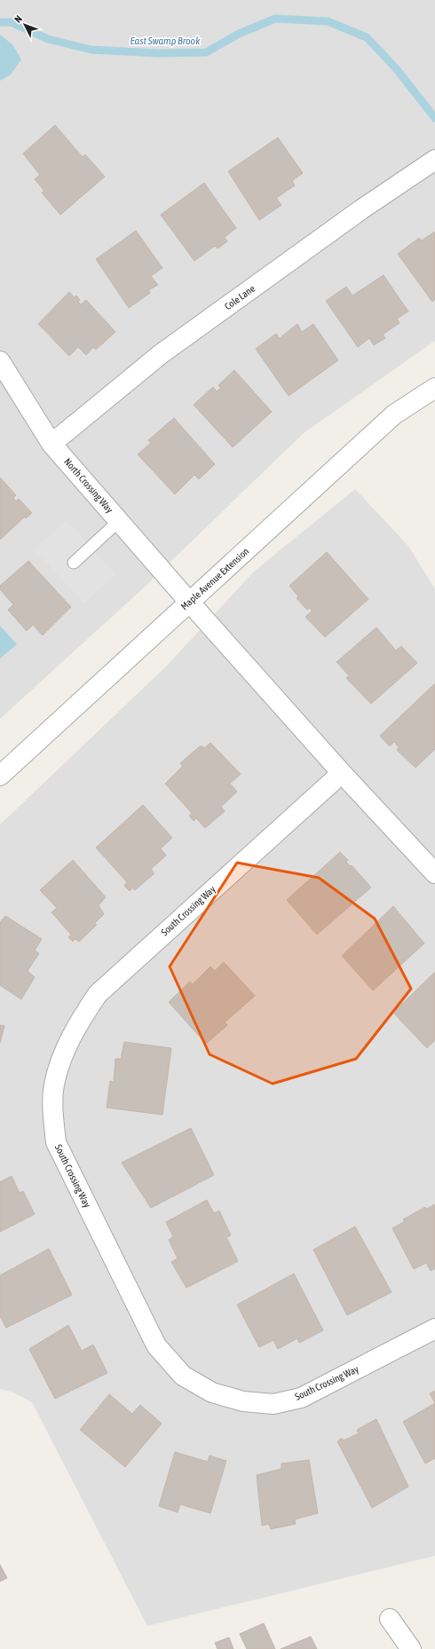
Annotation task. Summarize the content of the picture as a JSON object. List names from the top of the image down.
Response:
{
  "streets": {
    "street": [
      "Cole Lane",
      "North Crossing Way",
      "Maple Avenue Extension",
      "South Crossing Way"
    ]
  },
  "crossings": [
    ["Cole Lane", "North Crossing Way"],
    ["North Crossing Way", "Maple Avenue Extension"]
  ],
  "water": ["East Swamp Brook"],
  "north": "top left"
}
